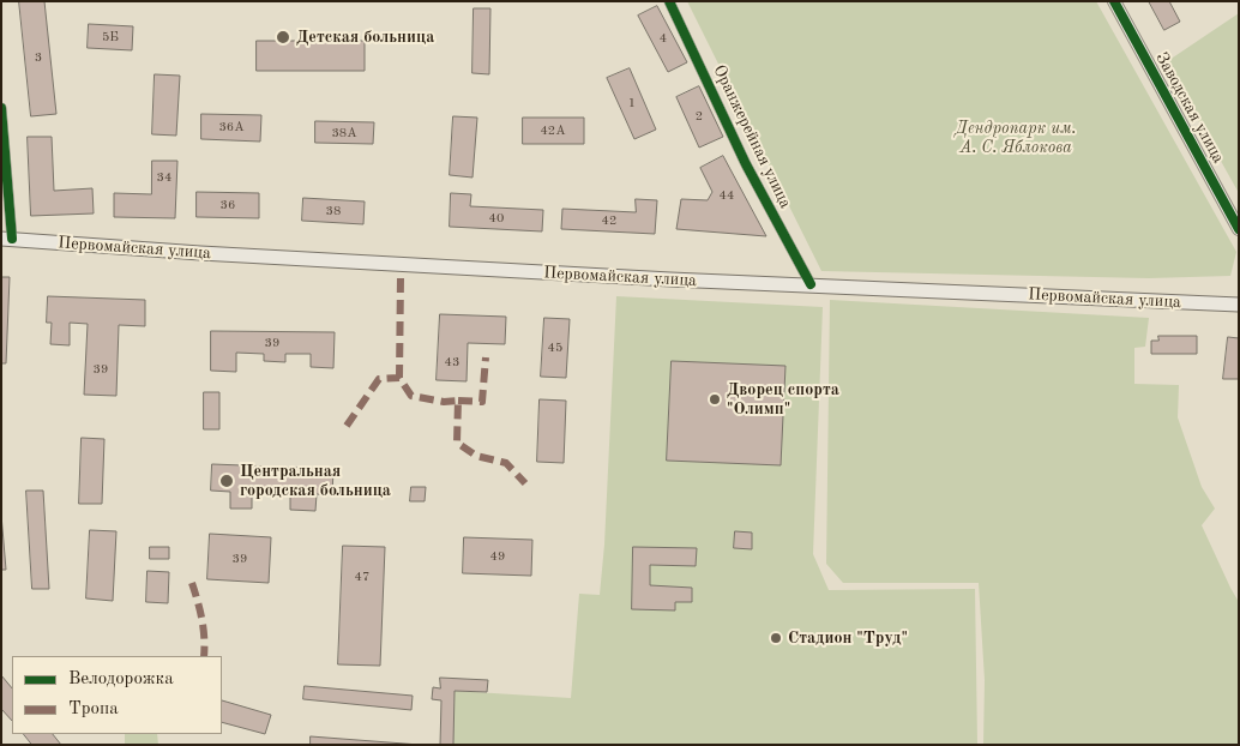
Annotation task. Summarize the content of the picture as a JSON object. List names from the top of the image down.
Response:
{
  "streets": {
    "main road": ["Первомайская улица"],
    "street": ["Заводская улица", "Оранжерейная улица"]
  },
  "crossings": [
    ["Оранжерейная улица", "Первомайская улица"]
  ],
  "parks": ["Дендропарк им. А. С. Яблокова"],
  "places": [
    "Детская больница",
    "Дворец спорта \"Олимп\"",
    "Центральная городская больница",
    "Стадион \"Труд\""
  ],
  "house_numbers": [
    "5Б",
    "4",
    "3",
    "1",
    "2",
    "36А",
    "42А",
    "38А",
    "34",
    "44",
    "36",
    "38",
    "40",
    "42",
    "39",
    "45",
    "43",
    "39",
    "49",
    "39",
    "47"
  ],
  "legend": ["Велодорожка", "Тропа"]
}
